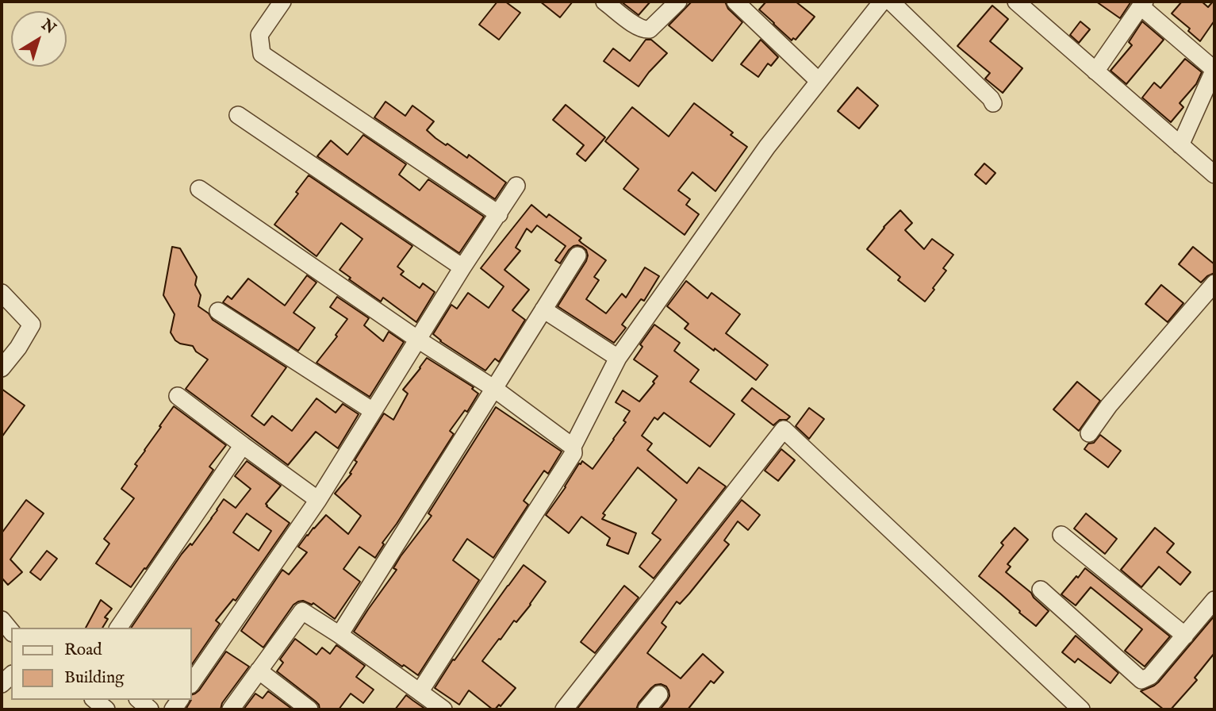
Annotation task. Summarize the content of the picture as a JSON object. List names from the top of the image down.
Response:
{
  "legend": ["Road", "Building"],
  "north": "top right"
}
